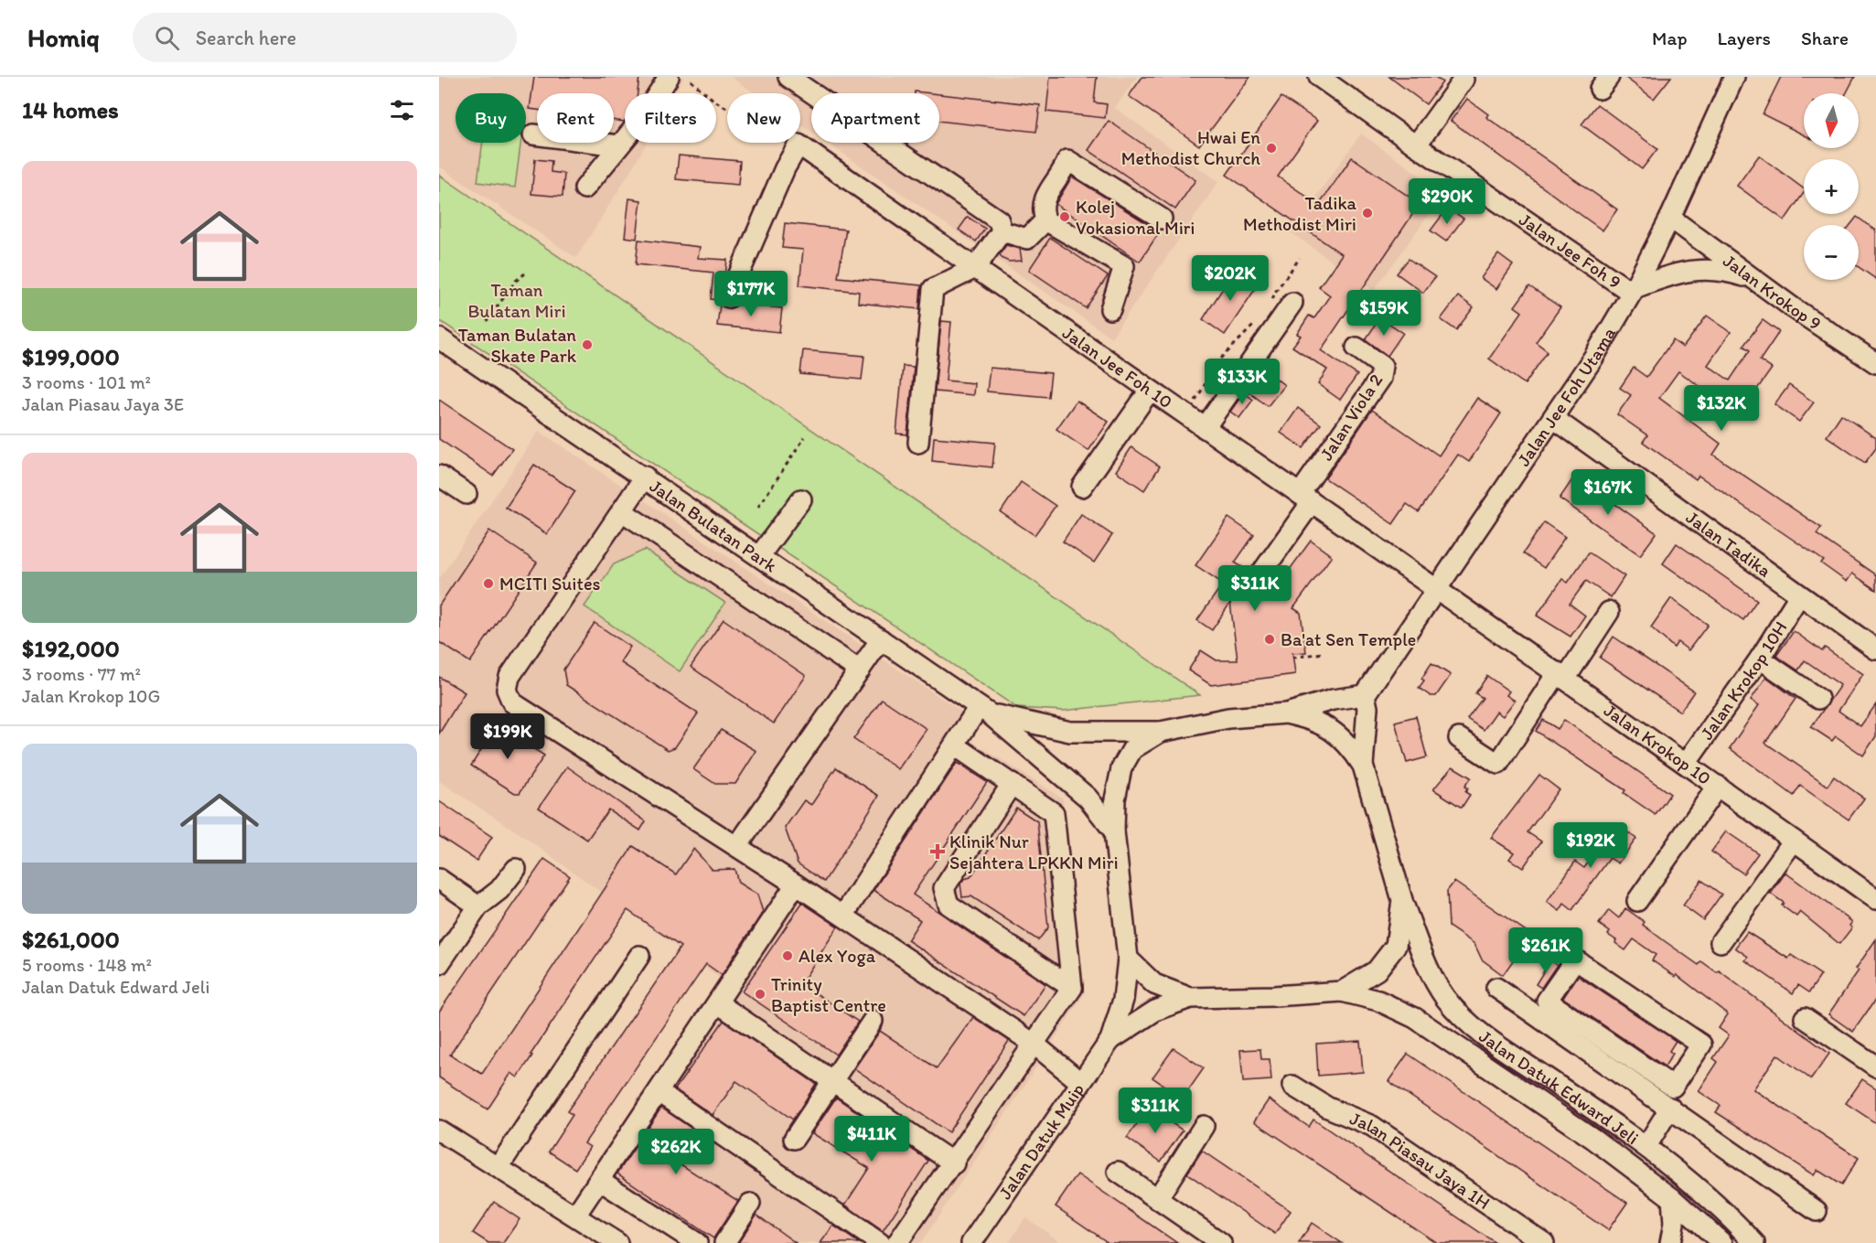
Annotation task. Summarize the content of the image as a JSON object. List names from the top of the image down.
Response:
{
  "streets": {
    "street": [
      "Jalan Jee Foh 9",
      "Jalan Krokop 9",
      "Jalan Jee Foh 10",
      "Jalan Jee Foh Utama",
      "Jalan Viola 2",
      "Jalan Bulatan Park",
      "Jalan Tadika",
      "Jalan Krokop 10H",
      "Jalan Krokop 10",
      "Jalan Datuk Edward Jeli",
      "Jalan Datuk Muip",
      "Jalan Piasau Jaya 1H"
    ]
  },
  "crossings": [
    ["Jalan Jee Foh 9", "Jalan Jee Foh Utama"],
    ["Jalan Krokop 9", "Jalan Jee Foh Utama"],
    ["Jalan Jee Foh 10", "Jalan Jee Foh Utama"],
    ["Jalan Jee Foh 10", "Jalan Viola 2"],
    ["Jalan Jee Foh 10", "Jalan Krokop 10"],
    ["Jalan Jee Foh Utama", "Jalan Tadika"],
    ["Jalan Jee Foh Utama", "Jalan Krokop 10"],
    ["Jalan Tadika", "Jalan Krokop 10H"],
    ["Jalan Krokop 10H", "Jalan Krokop 10"]
  ],
  "parks": ["Taman Bulatan Miri"],
  "places": {
    "other": [
      "Hwai En Methodist Church",
      "Tadika Methodist Miri",
      "Kolej Vokasional Miri",
      "Taman Bulatan Skate Park",
      "MCITI Suites",
      "Ba'at Sen Temple",
      "Alex Yoga",
      "Trinity Baptist Centre"
    ],
    "health": ["Klinik Nur Sejahtera LPKKN Miri"]
  },
  "north": "bottom",
  "page": {
    "header": "Homiq",
    "search": "Search here",
    "nav": ["Map", "Layers", "Share"],
    "heading": "14 homes",
    "map_buttons": ["+", "−"],
    "chip": [
      "Buy",
      "Rent",
      "Filters",
      "New",
      "Apartment"
    ],
    "list": [
      {
        "name": "$199,000",
        "note": "3 rooms · 101 m² · Jalan Piasau Jaya 3E"
      },
      {
        "name": "$192,000",
        "note": "3 rooms · 77 m² · Jalan Krokop 10G"
      },
      {
        "name": "$261,000",
        "note": "5 rooms · 148 m² · Jalan Datuk Edward Jeli"
      }
    ],
    "price": [
      "$290K",
      "$202K",
      "$177K",
      "$159K",
      "$133K",
      "$132K",
      "$167K",
      "$311K",
      "$199K",
      "$192K",
      "$261K",
      "$311K",
      "$411K",
      "$262K"
    ]
  }
}
